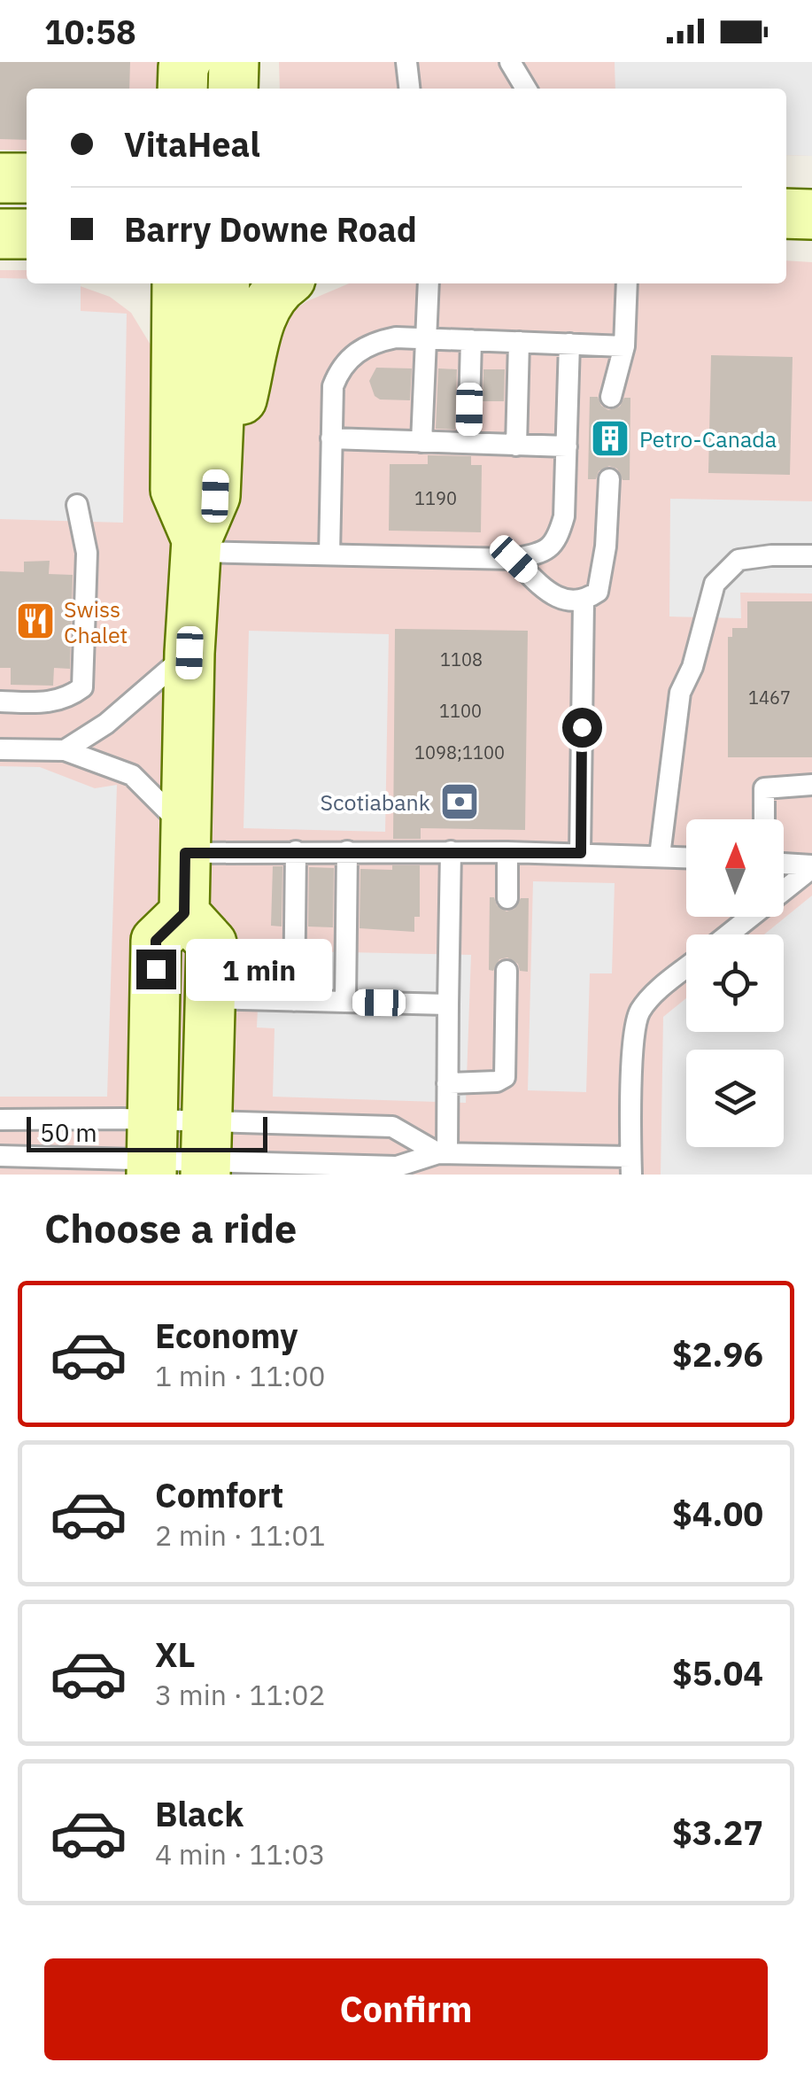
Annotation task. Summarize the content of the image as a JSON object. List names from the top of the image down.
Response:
{
  "places": {
    "building": ["Petro-Canada"],
    "restaurant": ["Swiss Chalet"],
    "bank": ["Scotiabank"]
  },
  "house_numbers": [
    "1190",
    "1108",
    "1467",
    "1100",
    "1098;1100"
  ],
  "scale_bar": "50 m",
  "north": "top",
  "page": {
    "status": "10:58",
    "banner": ["VitaHeal", "Barry Downe Road"],
    "bubble": "1 min",
    "scale": "50 m",
    "heading": "Choose a ride",
    "list": [
      {
        "name": "Economy",
        "note": "1 min · 11:00",
        "value": "$2.96"
      },
      {
        "name": "Comfort",
        "note": "2 min · 11:01",
        "value": "$4.00"
      },
      {
        "name": "XL",
        "note": "3 min · 11:02",
        "value": "$5.04"
      },
      {
        "name": "Black",
        "note": "4 min · 11:03",
        "value": "$3.27"
      }
    ],
    "buttons": "Confirm"
  }
}
